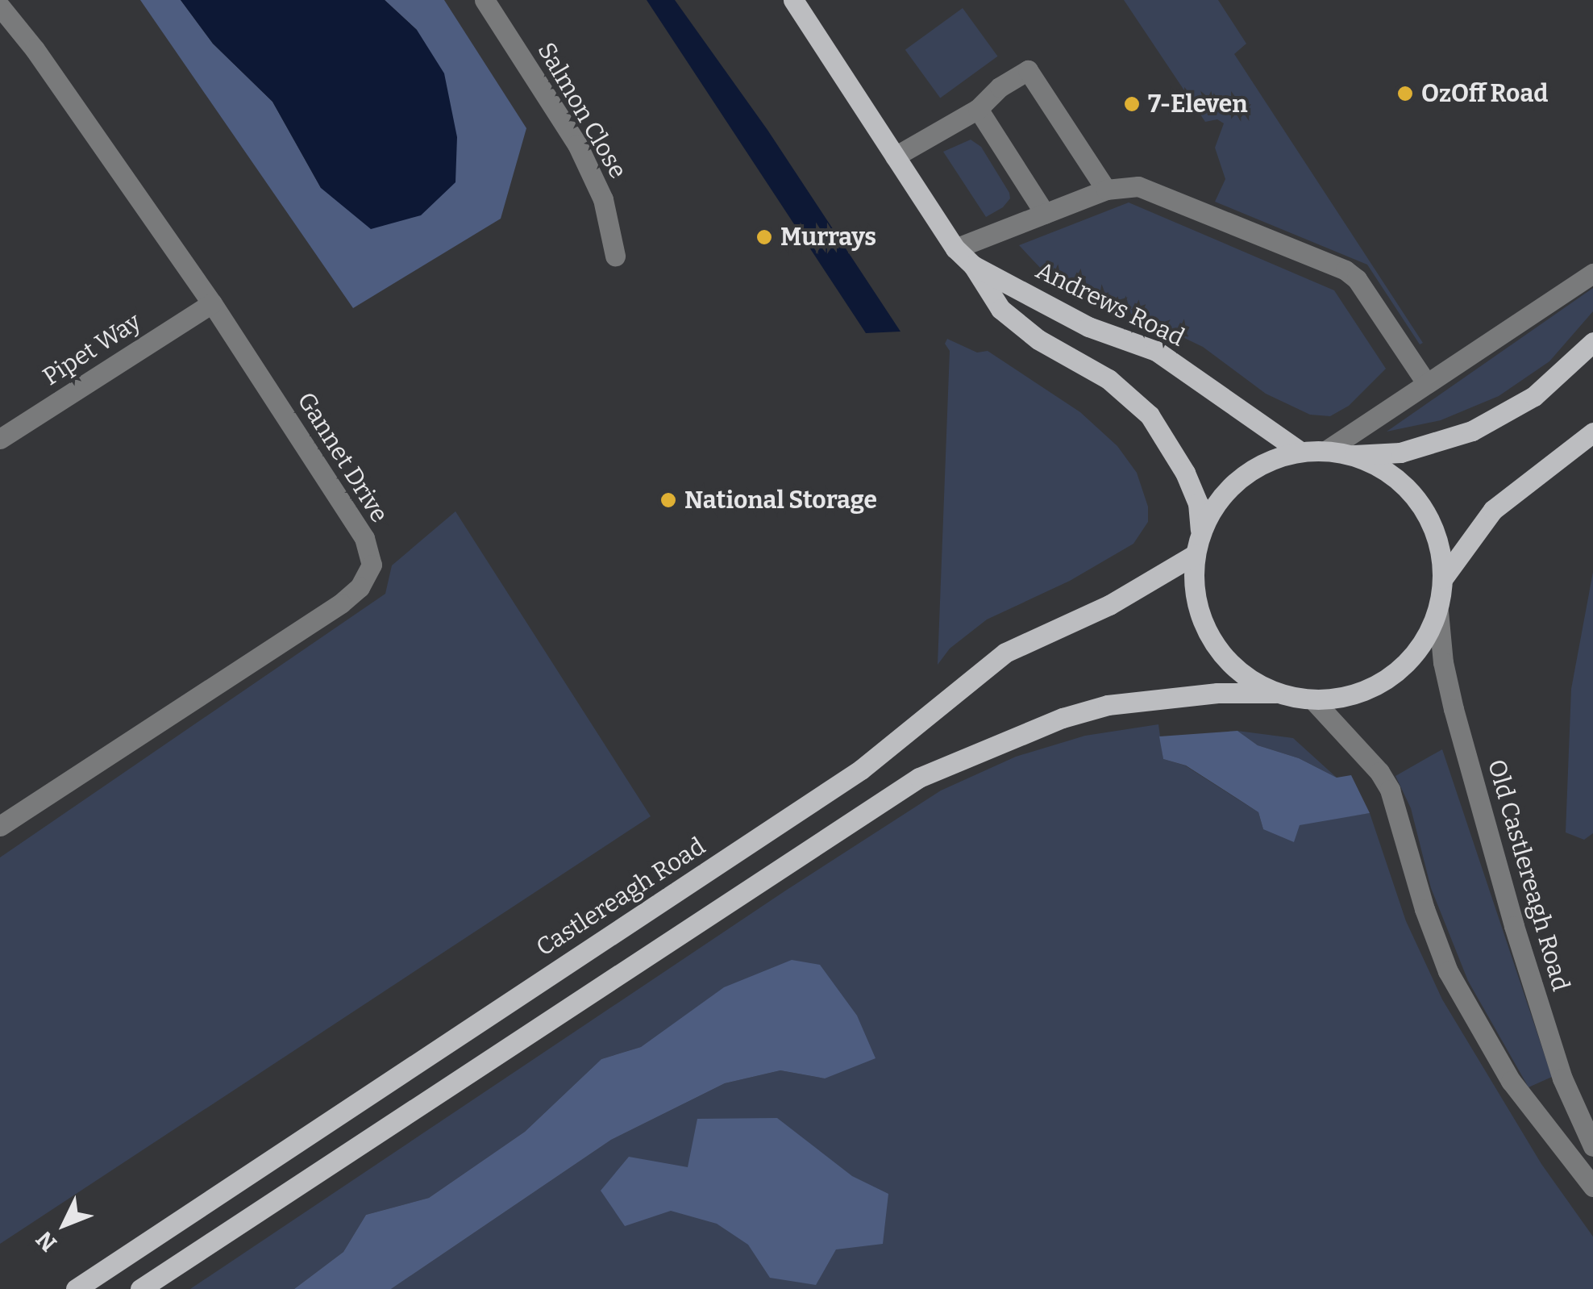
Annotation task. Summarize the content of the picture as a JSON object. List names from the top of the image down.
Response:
{
  "streets": {
    "main road": ["Andrews Road", "Castlereagh Road"],
    "street": [
      "Salmon Close",
      "Pipet Way",
      "Gannet Drive",
      "Old Castlereagh Road"
    ]
  },
  "crossings": [
    ["Andrews Road", "Old Castlereagh Road"],
    ["Andrews Road", "Castlereagh Road"],
    ["Pipet Way", "Gannet Drive"],
    ["Old Castlereagh Road", "Castlereagh Road"]
  ],
  "places": [
    "OzOff Road",
    "7-Eleven",
    "Murrays",
    "National Storage"
  ],
  "north": "bottom left"
}
